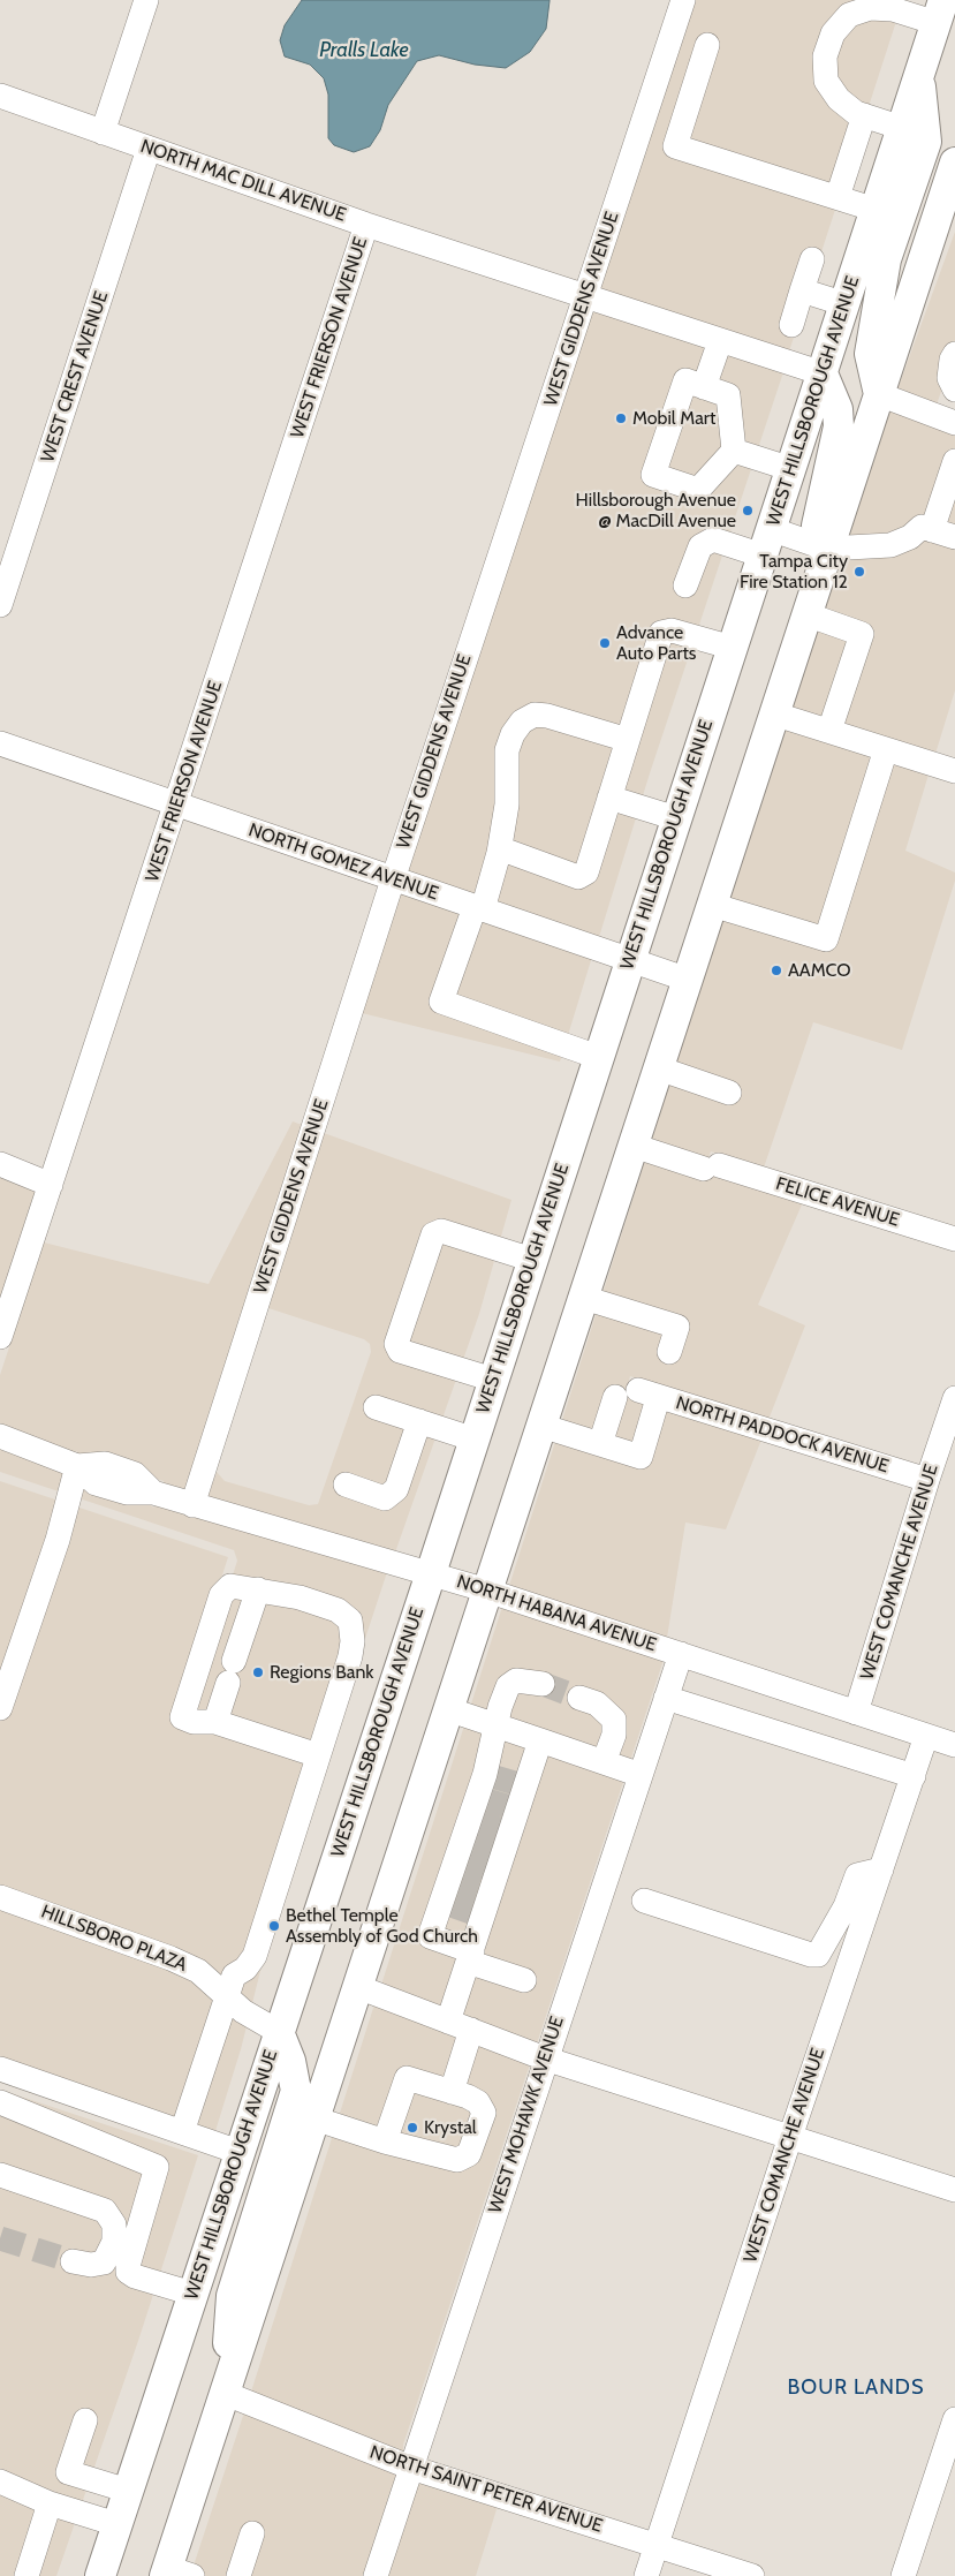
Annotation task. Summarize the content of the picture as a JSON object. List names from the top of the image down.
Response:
{
  "streets": {
    "main road": ["WEST HILLSBOROUGH AVENUE"],
    "street": [
      "NORTH MAC DILL AVENUE",
      "WEST GIDDENS AVENUE",
      "WEST FRIERSON AVENUE",
      "WEST CREST AVENUE",
      "NORTH GOMEZ AVENUE",
      "FELICE AVENUE",
      "NORTH PADDOCK AVENUE",
      "WEST COMANCHE AVENUE",
      "NORTH HABANA AVENUE",
      "HILLSBORO PLAZA",
      "WEST MOHAWK AVENUE",
      "NORTH SAINT PETER AVENUE"
    ]
  },
  "crossings": [
    ["NORTH MAC DILL AVENUE", "WEST GIDDENS AVENUE"],
    ["NORTH MAC DILL AVENUE", "WEST FRIERSON AVENUE"],
    ["NORTH MAC DILL AVENUE", "WEST CREST AVENUE"],
    ["NORTH MAC DILL AVENUE", "WEST HILLSBOROUGH AVENUE"],
    ["WEST GIDDENS AVENUE", "NORTH GOMEZ AVENUE"],
    ["WEST GIDDENS AVENUE", "NORTH HABANA AVENUE"],
    ["WEST FRIERSON AVENUE", "NORTH GOMEZ AVENUE"],
    ["WEST HILLSBOROUGH AVENUE", "NORTH GOMEZ AVENUE"],
    ["WEST HILLSBOROUGH AVENUE", "NORTH HABANA AVENUE"],
    ["WEST HILLSBOROUGH AVENUE", "HILLSBORO PLAZA"],
    ["NORTH PADDOCK AVENUE", "WEST COMANCHE AVENUE"],
    ["WEST COMANCHE AVENUE", "NORTH HABANA AVENUE"],
    ["WEST COMANCHE AVENUE", "NORTH SAINT PETER AVENUE"],
    ["NORTH HABANA AVENUE", "WEST MOHAWK AVENUE"],
    ["WEST MOHAWK AVENUE", "NORTH SAINT PETER AVENUE"]
  ],
  "districts": ["BOUR LANDS"],
  "water": ["Pralls Lake"],
  "places": [
    "Mobil Mart",
    "Hillsborough Avenue @ MacDill Avenue",
    "Tampa City Fire Station 12",
    "Advance Auto Parts",
    "AAMCO",
    "Regions Bank",
    "Bethel Temple Assembly of God Church",
    "Krystal"
  ]
}
